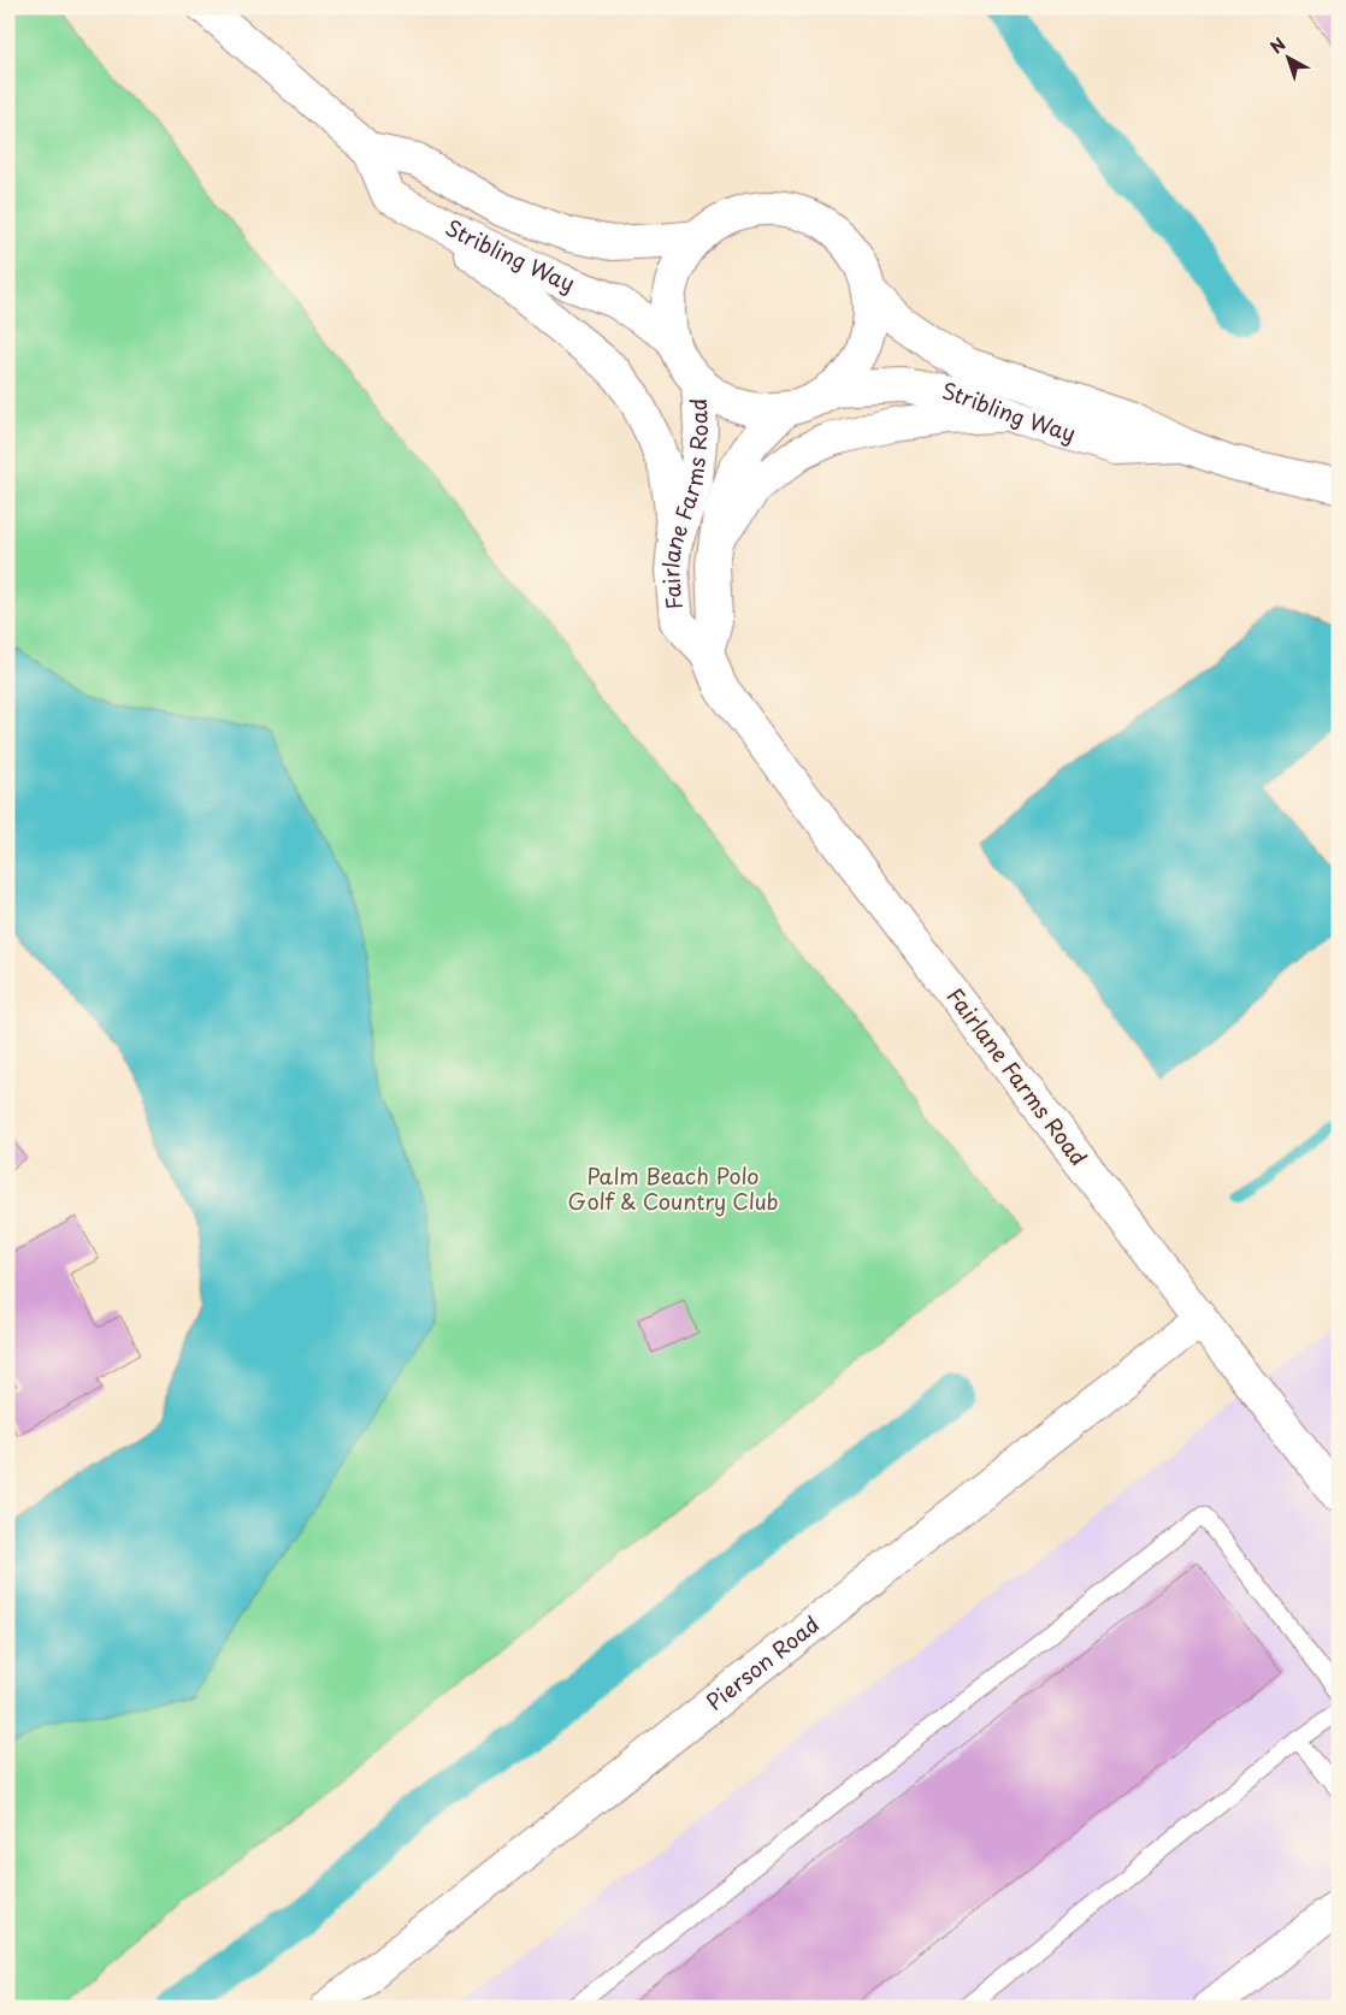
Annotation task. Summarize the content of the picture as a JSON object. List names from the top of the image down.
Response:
{
  "streets": {
    "street": ["Stribling Way", "Fairlane Farms Road", "Pierson Road"]
  },
  "crossings": [
    ["Stribling Way", "Fairlane Farms Road"],
    ["Fairlane Farms Road", "Pierson Road"]
  ],
  "parks": ["Palm Beach Polo Golf & Country Club"],
  "north": "top left"
}
